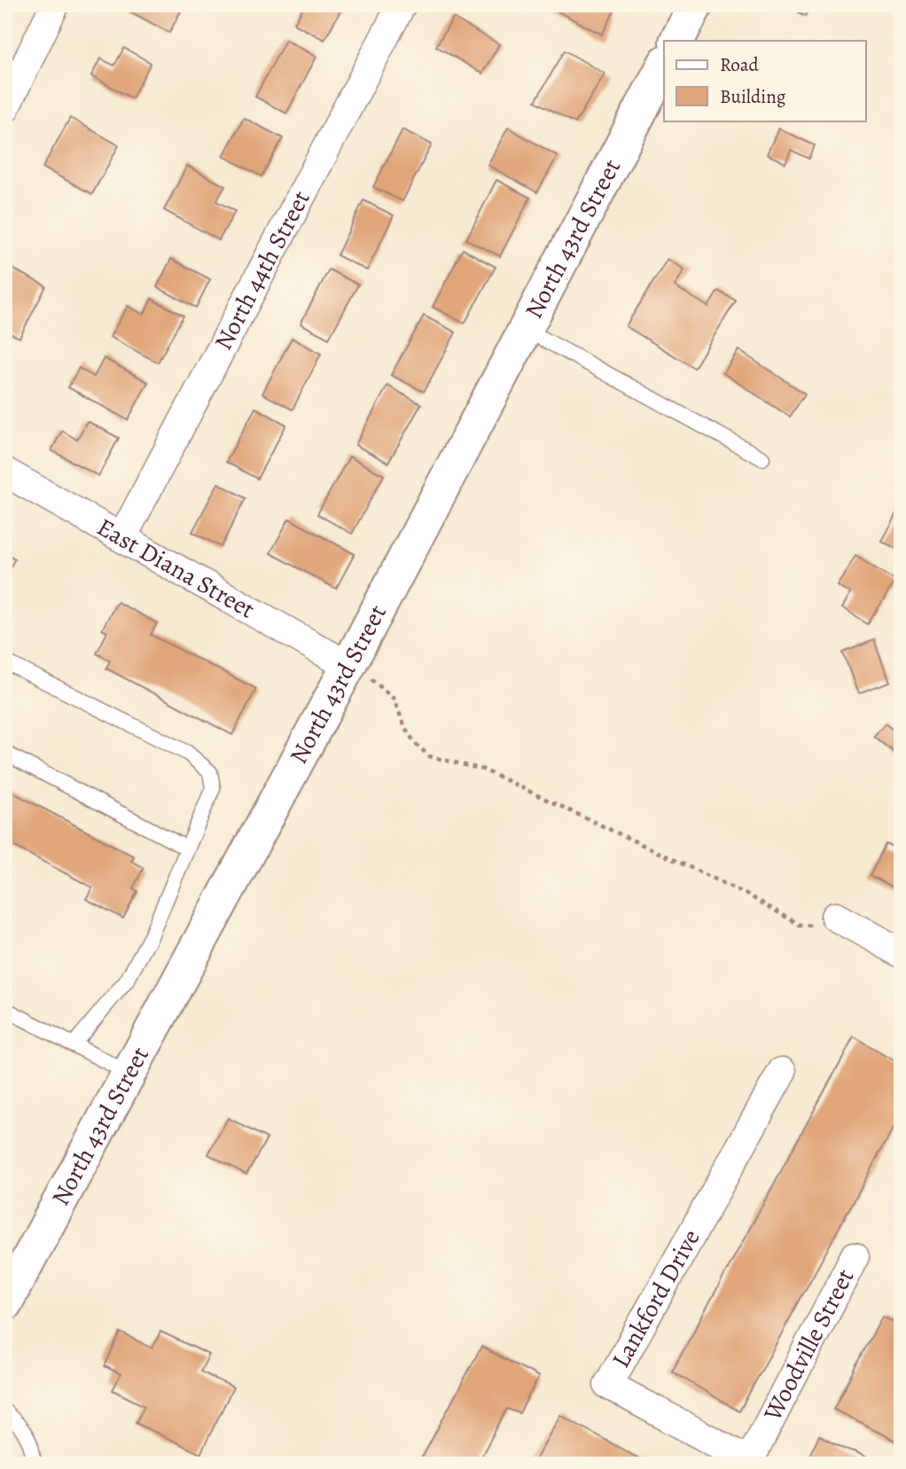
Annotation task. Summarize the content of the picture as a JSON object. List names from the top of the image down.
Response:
{
  "streets": {
    "street": [
      "North 43rd Street",
      "North 44th Street",
      "East Diana Street",
      "Lankford Drive",
      "Woodville Street"
    ]
  },
  "crossings": [
    ["North 43rd Street", "East Diana Street"],
    ["North 44th Street", "East Diana Street"],
    ["Lankford Drive", "Woodville Street"]
  ],
  "legend": ["Road", "Building"]
}
